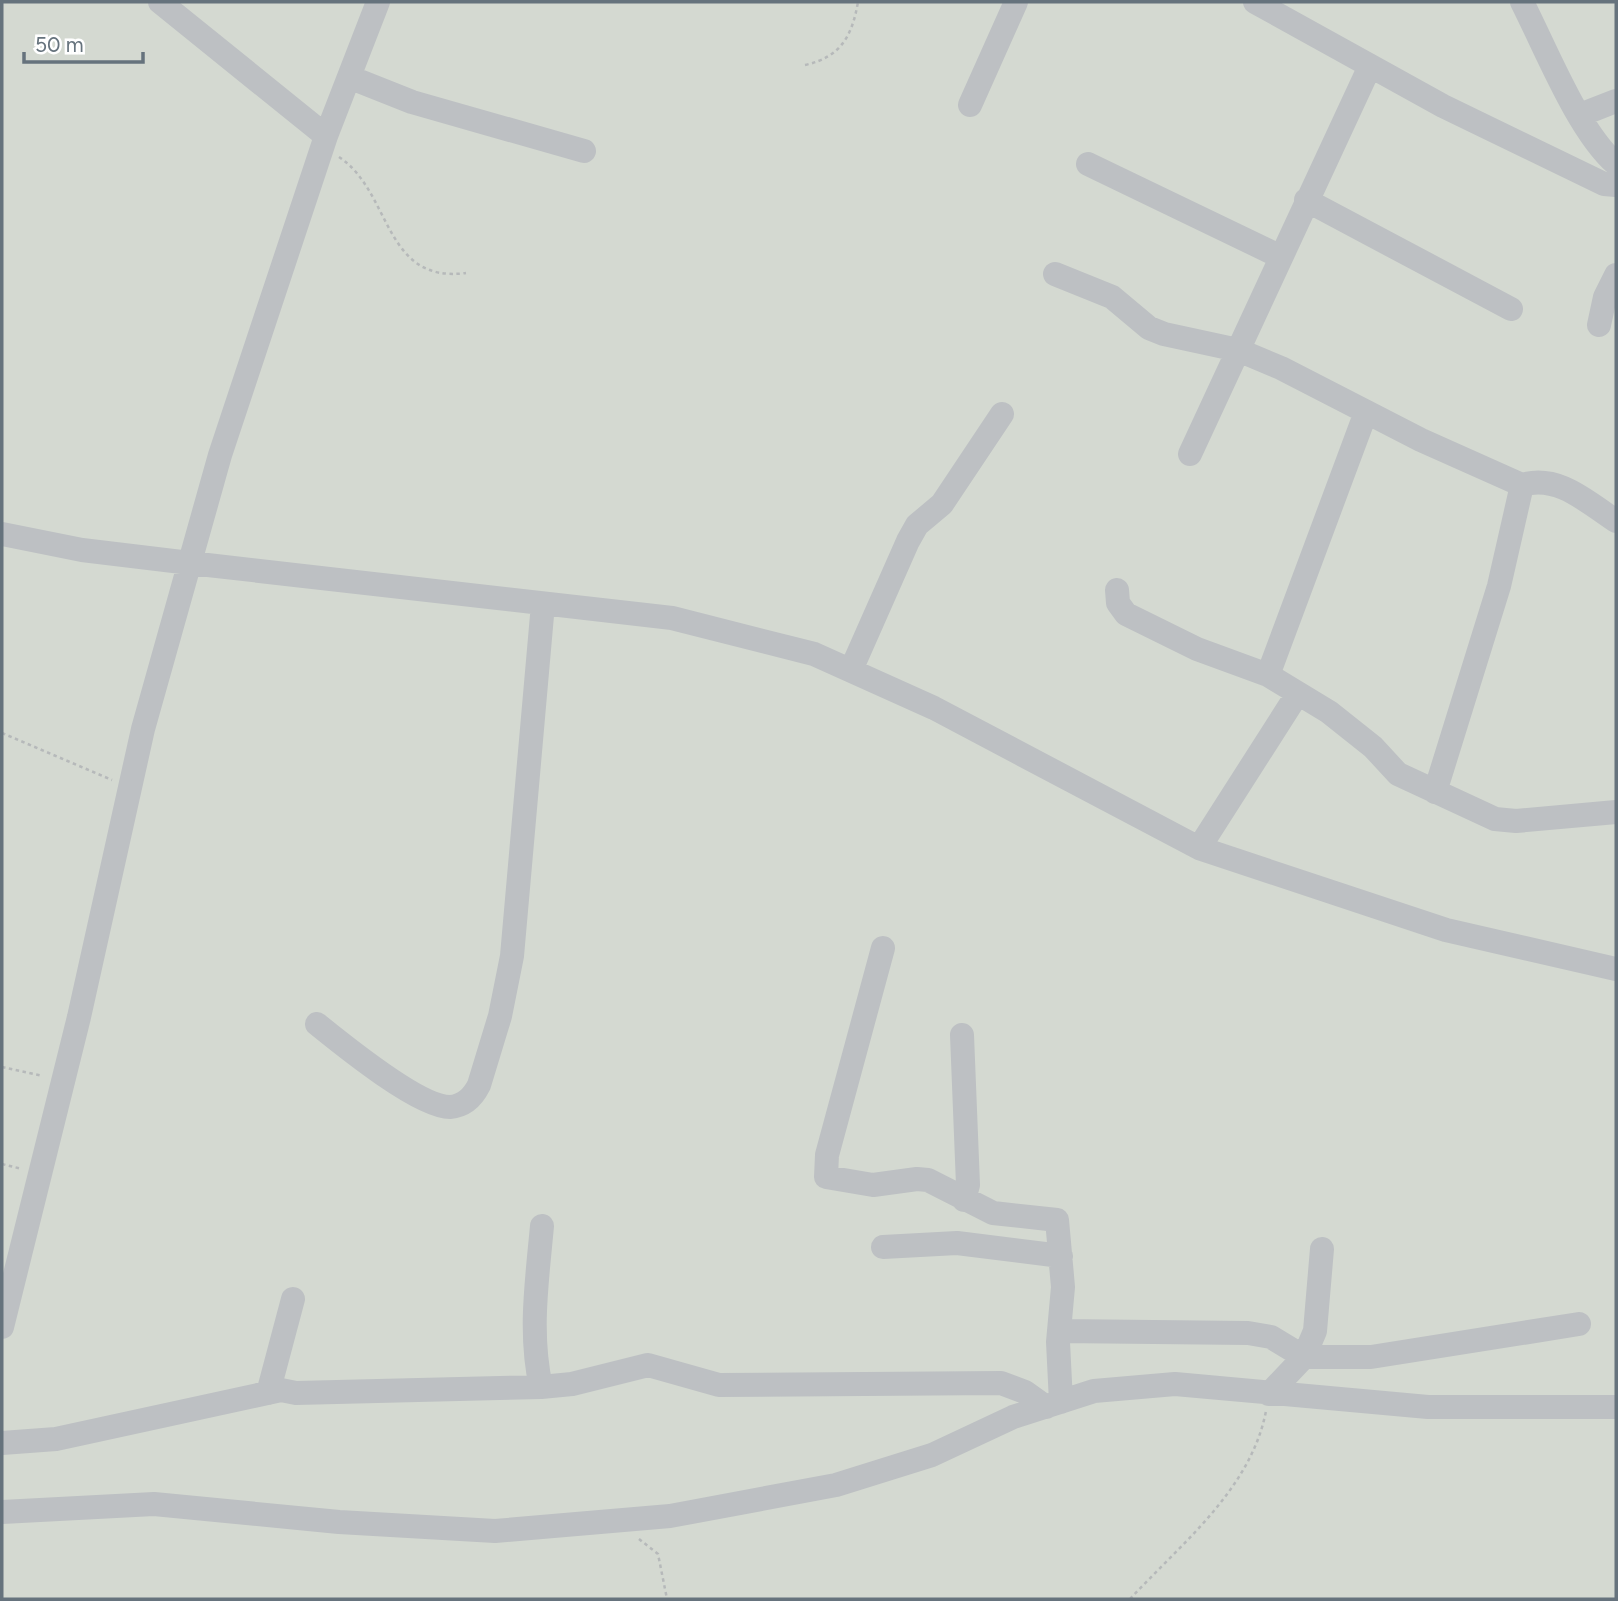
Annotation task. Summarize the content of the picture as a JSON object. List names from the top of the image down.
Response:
{
  "scale_bar": "50 m"
}
